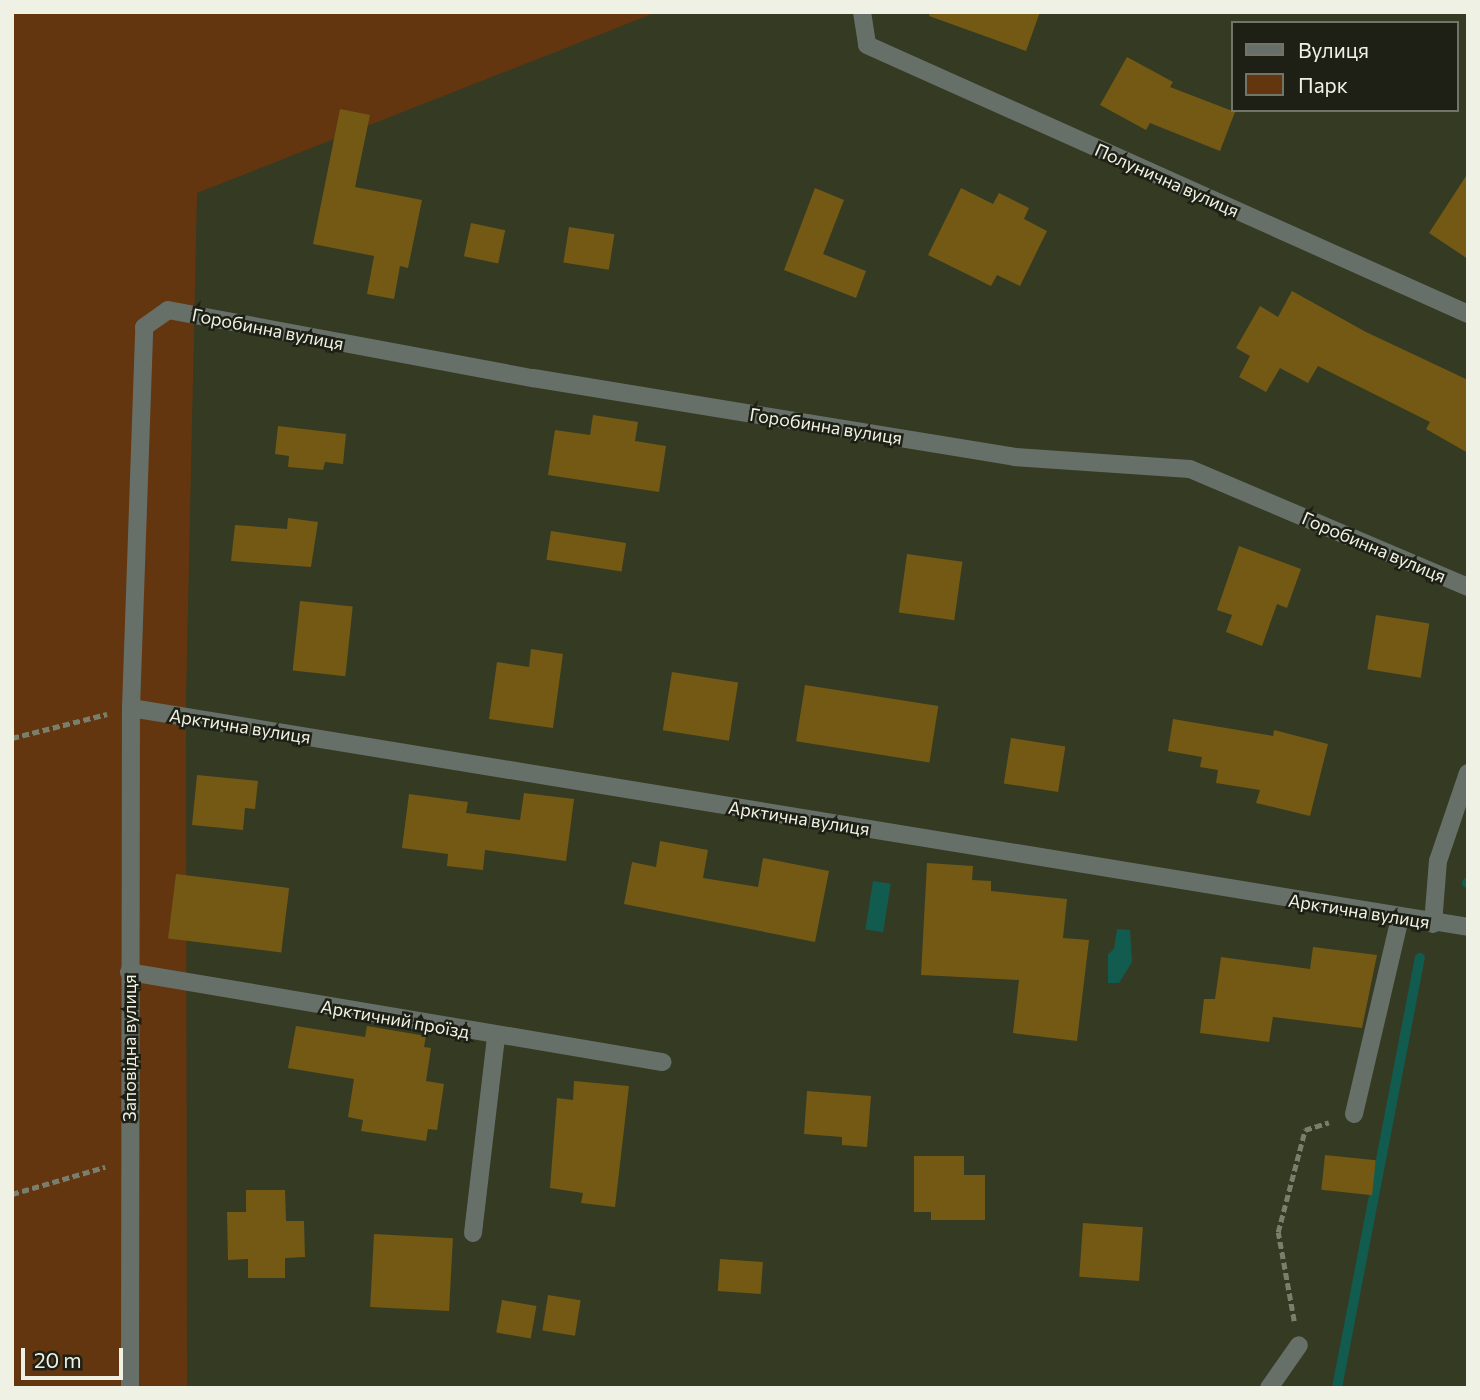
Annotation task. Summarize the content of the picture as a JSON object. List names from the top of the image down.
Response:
{
  "streets": {
    "street": [
      "Полунична вулиця",
      "Горобинна вулиця",
      "Арктична вулиця",
      "Арктичний проїзд",
      "Заповідна вулиця"
    ]
  },
  "crossings": [
    ["Горобинна вулиця", "Заповідна вулиця"],
    ["Арктична вулиця", "Заповідна вулиця"],
    ["Арктичний проїзд", "Заповідна вулиця"]
  ],
  "legend": ["Вулиця", "Парк"],
  "scale_bar": "20 m"
}
